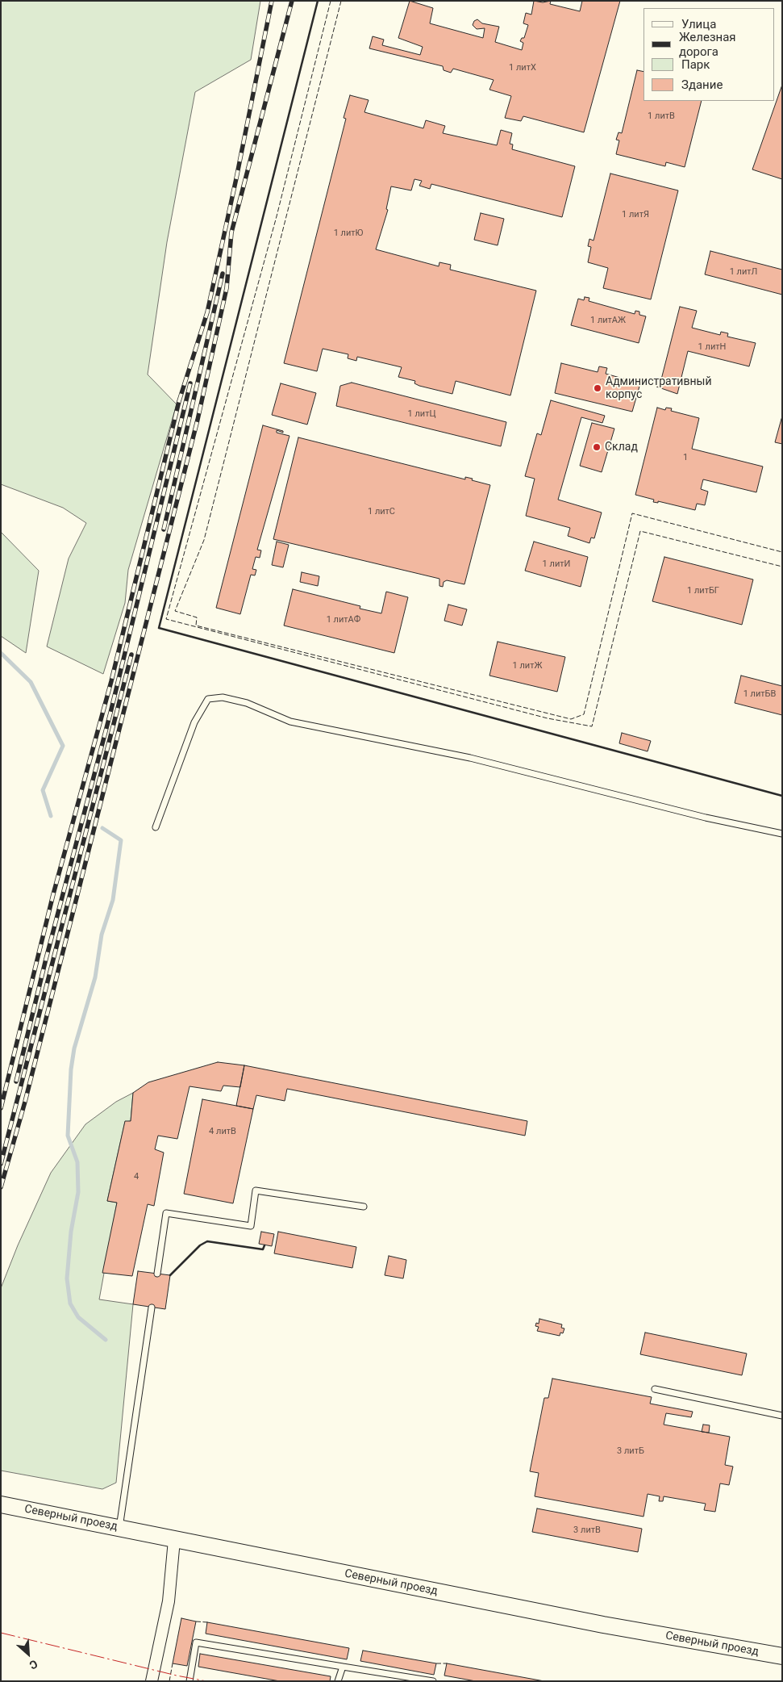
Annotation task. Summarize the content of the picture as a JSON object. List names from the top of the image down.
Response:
{
  "streets": {
    "street": ["Северный проезд"]
  },
  "places": ["Административный корпус", "Склад"],
  "house_numbers": [
    "1 литХ",
    "1 литВ",
    "1 литЯ",
    "1 литЮ",
    "1 литЛ",
    "1 литАЖ",
    "1 литН",
    "1 литЦ",
    "1",
    "1 литС",
    "1 литИ",
    "1 литБГ",
    "1 литАФ",
    "1 литЖ",
    "1 литБВ",
    "4 литВ",
    "4",
    "3 литБ",
    "3 литВ"
  ],
  "legend": [
    "Улица",
    "Железная дорога",
    "Парк",
    "Здание"
  ],
  "north": "bottom right"
}
